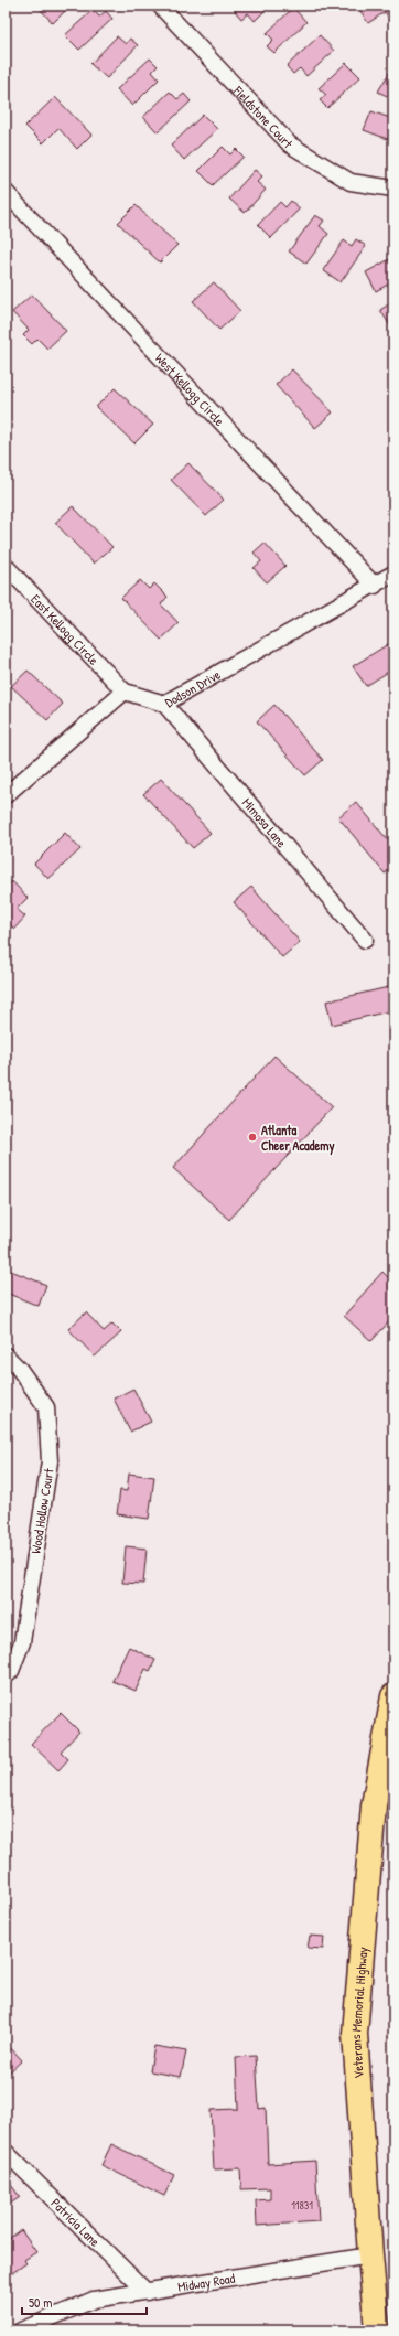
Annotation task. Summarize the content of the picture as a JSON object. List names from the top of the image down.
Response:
{
  "streets": {
    "main road": ["Veterans Memorial Highway"],
    "street": [
      "Fieldstone Court",
      "West Kellogg Circle",
      "East Kellogg Circle",
      "Dodson Drive",
      "Mimosa Lane",
      "Wood Hollow Court",
      "Patricia Lane",
      "Midway Road"
    ]
  },
  "crossings": [
    ["West Kellogg Circle", "Dodson Drive"],
    ["East Kellogg Circle", "Dodson Drive"],
    ["Dodson Drive", "Mimosa Lane"],
    ["Veterans Memorial Highway", "Midway Road"],
    ["Patricia Lane", "Midway Road"]
  ],
  "places": ["Atlanta Cheer Academy"],
  "house_numbers": ["11831"],
  "scale_bar": "50 m"
}
